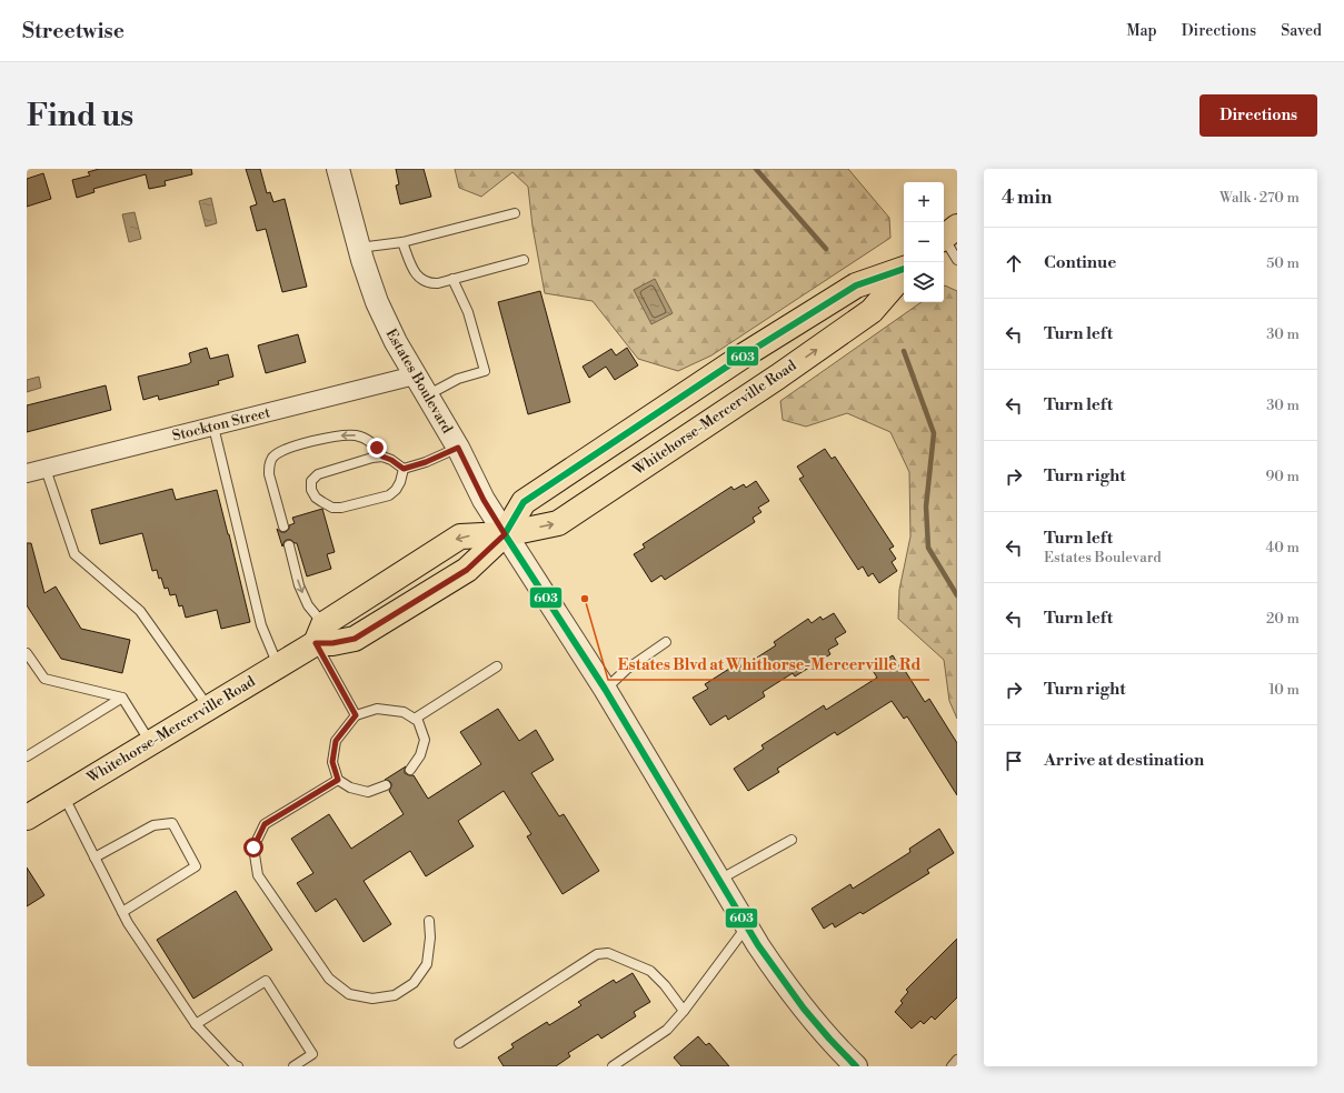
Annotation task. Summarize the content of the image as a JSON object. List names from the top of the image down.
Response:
{
  "streets": {
    "main road": ["Whitehorse-Mercerville Road"],
    "street": ["Estates Boulevard", "Stockton Street"]
  },
  "crossings": [
    ["Estates Boulevard", "Whitehorse-Mercerville Road"],
    ["Estates Boulevard", "Stockton Street"]
  ],
  "places": ["Estates Blvd at Whithorse-Mercerville Rd"],
  "lines": ["transit line 603"],
  "page": {
    "header": "Streetwise",
    "nav": ["Map", "Directions", "Saved"],
    "buttons": "Directions",
    "title": "Find us",
    "heading": ["4 min", "Walk · 270 m"],
    "map_buttons": ["+", "−"],
    "list": [
      ["Continue", "50 m"],
      ["Turn left", "30 m"],
      ["Turn left", "30 m"],
      ["Turn right", "90 m"],
      ["Turn left", "Estates Boulevard", "40 m"],
      ["Turn left", "20 m"],
      ["Turn right", "10 m"],
      "Arrive at destination"
    ]
  }
}
